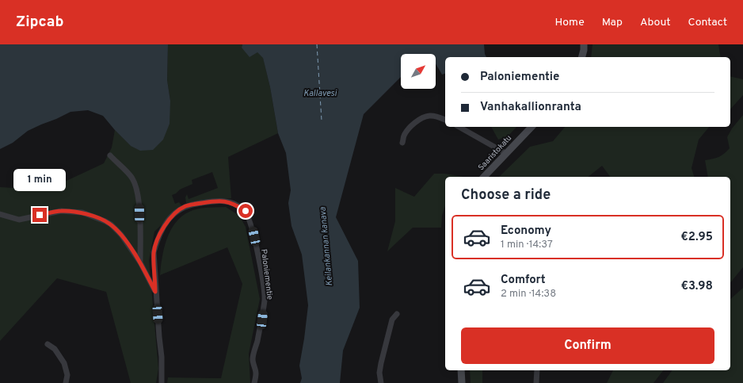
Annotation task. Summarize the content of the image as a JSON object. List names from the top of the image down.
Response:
{
  "streets": {
    "main road": ["Saaristokatu"],
    "street": ["Paloniementie"]
  },
  "water": ["Kallavesi", "Keilankannan kanava"],
  "north": "top right",
  "page": {
    "header": "Zipcab",
    "nav": [
      "Home",
      "Map",
      "About",
      "Contact"
    ],
    "banner": ["Paloniementie", "Vanhakallionranta"],
    "bubble": "1 min",
    "heading": "Choose a ride",
    "list": [
      {
        "name": "Economy",
        "note": "1 min · 14:37",
        "value": "€2.95"
      },
      {
        "name": "Comfort",
        "note": "2 min · 14:38",
        "value": "€3.98"
      }
    ],
    "buttons": "Confirm"
  }
}
